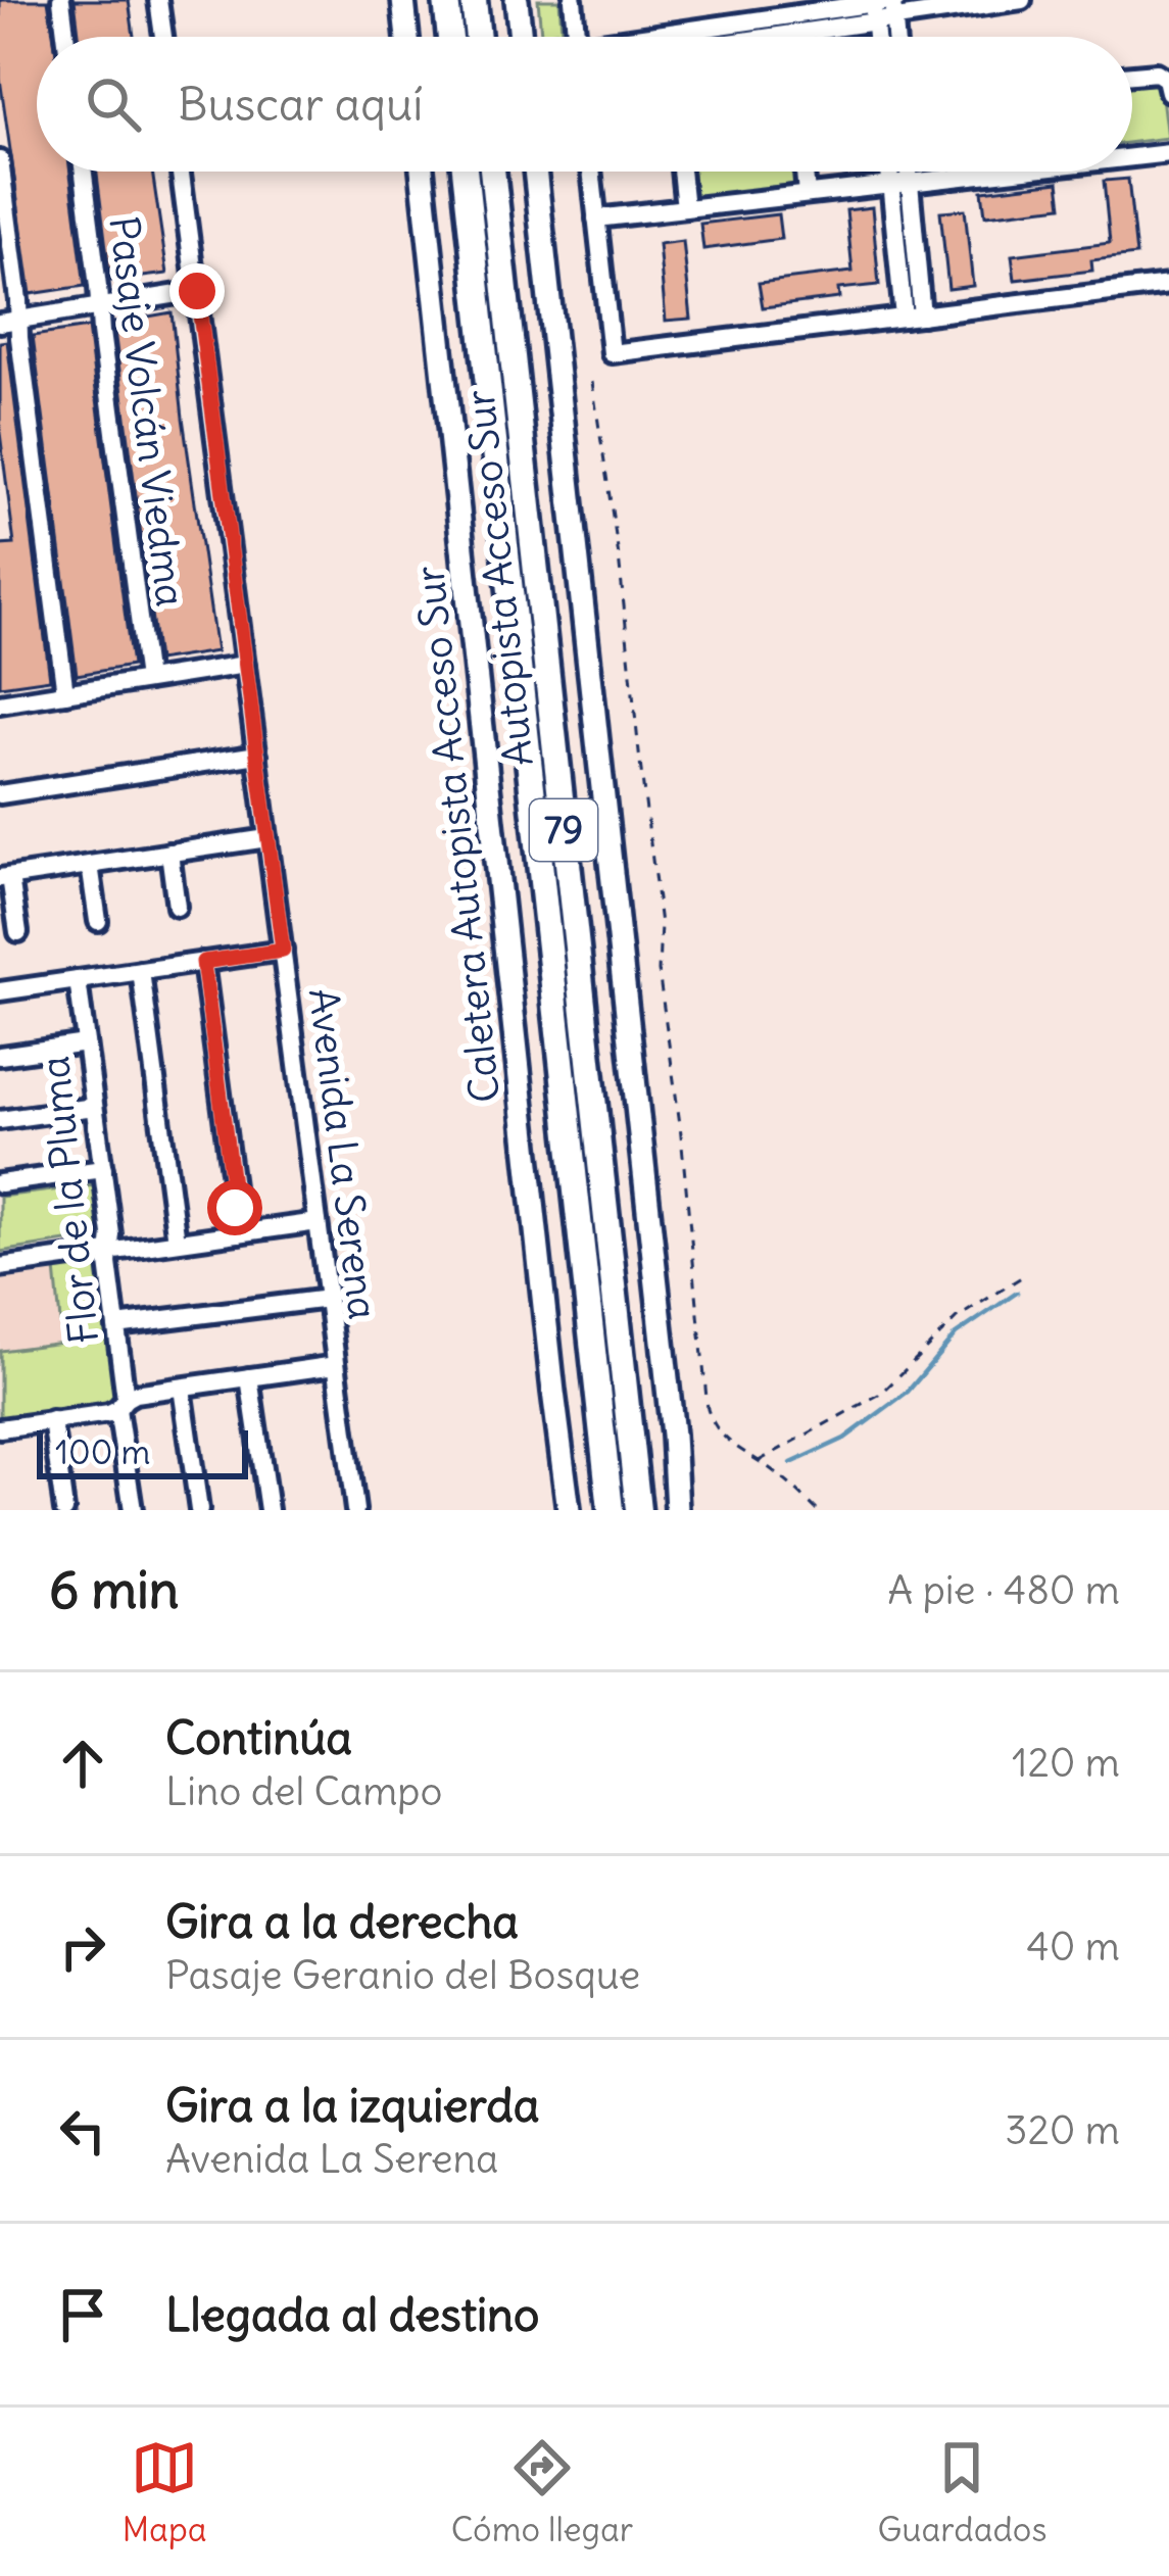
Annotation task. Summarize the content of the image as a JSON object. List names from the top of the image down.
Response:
{
  "streets": {
    "highway": ["Autopista Acceso Sur", "79"],
    "main road": ["Caletera Autopista Acceso Sur"],
    "street": ["Pasaje Volcán Viedma", "Avenida La Serena", "Flor de la Pluma"]
  },
  "scale_bar": "100 m",
  "page": {
    "search": "Buscar aquí",
    "scale": "100 m",
    "heading": ["6 min", "A pie · 480 m"],
    "list": [
      ["Continúa", "Lino del Campo", "120 m"],
      ["Gira a la derecha", "Pasaje Geranio del Bosque", "40 m"],
      ["Gira a la izquierda", "Avenida La Serena", "320 m"],
      "Llegada al destino"
    ],
    "nav": ["Mapa", "Cómo llegar", "Guardados"]
  }
}
